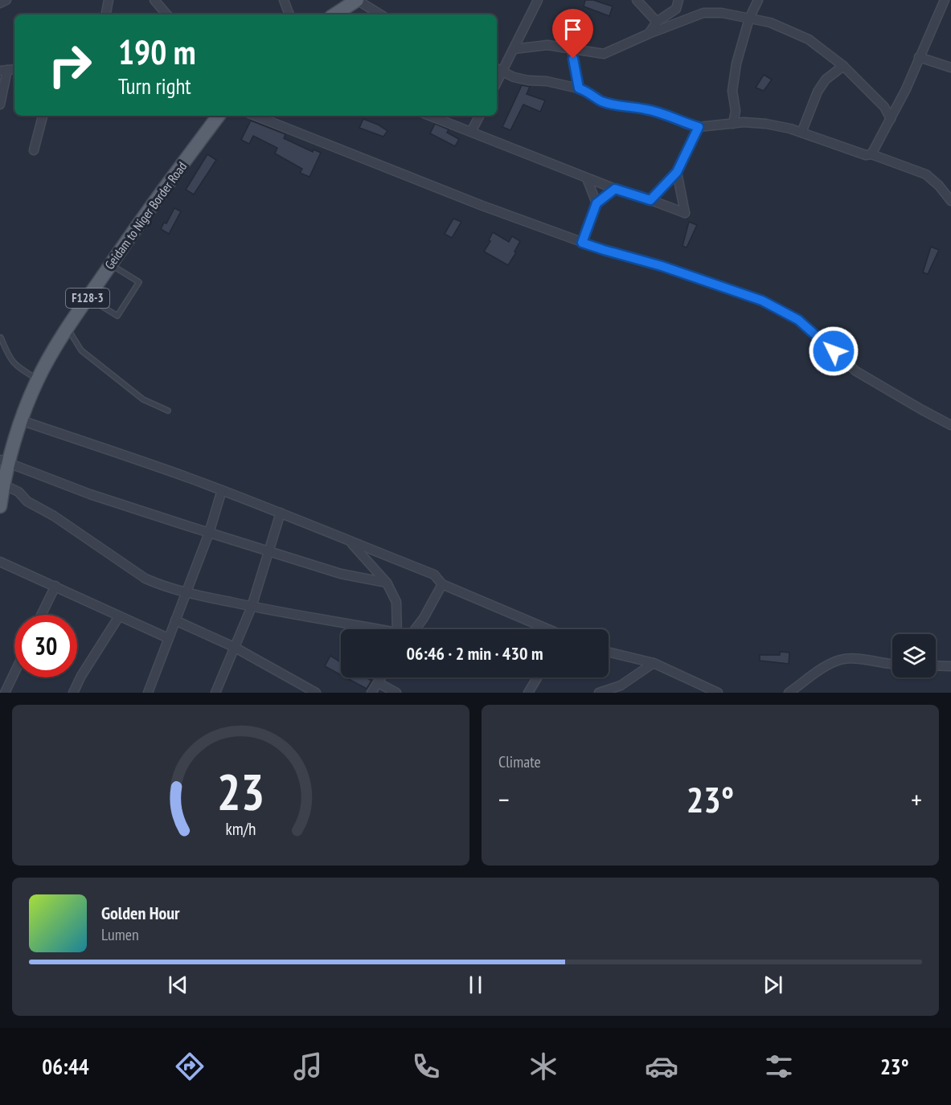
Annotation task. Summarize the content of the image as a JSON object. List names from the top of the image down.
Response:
{
  "streets": {
    "main road": ["Geidam to Niger Border Road", "F128-3"]
  },
  "page": {
    "turn": ["190 m", "Turn right"],
    "limit": "30",
    "trip": "06:46 · 2 min · 430 m",
    "tile": "Climate",
    "heat": ["−", "23°", "+"],
    "song": ["Golden Hour", "Lumen"],
    "tabs": ["06:44", "23°"],
    "gauge": ["23", "km/h"]
  }
}
